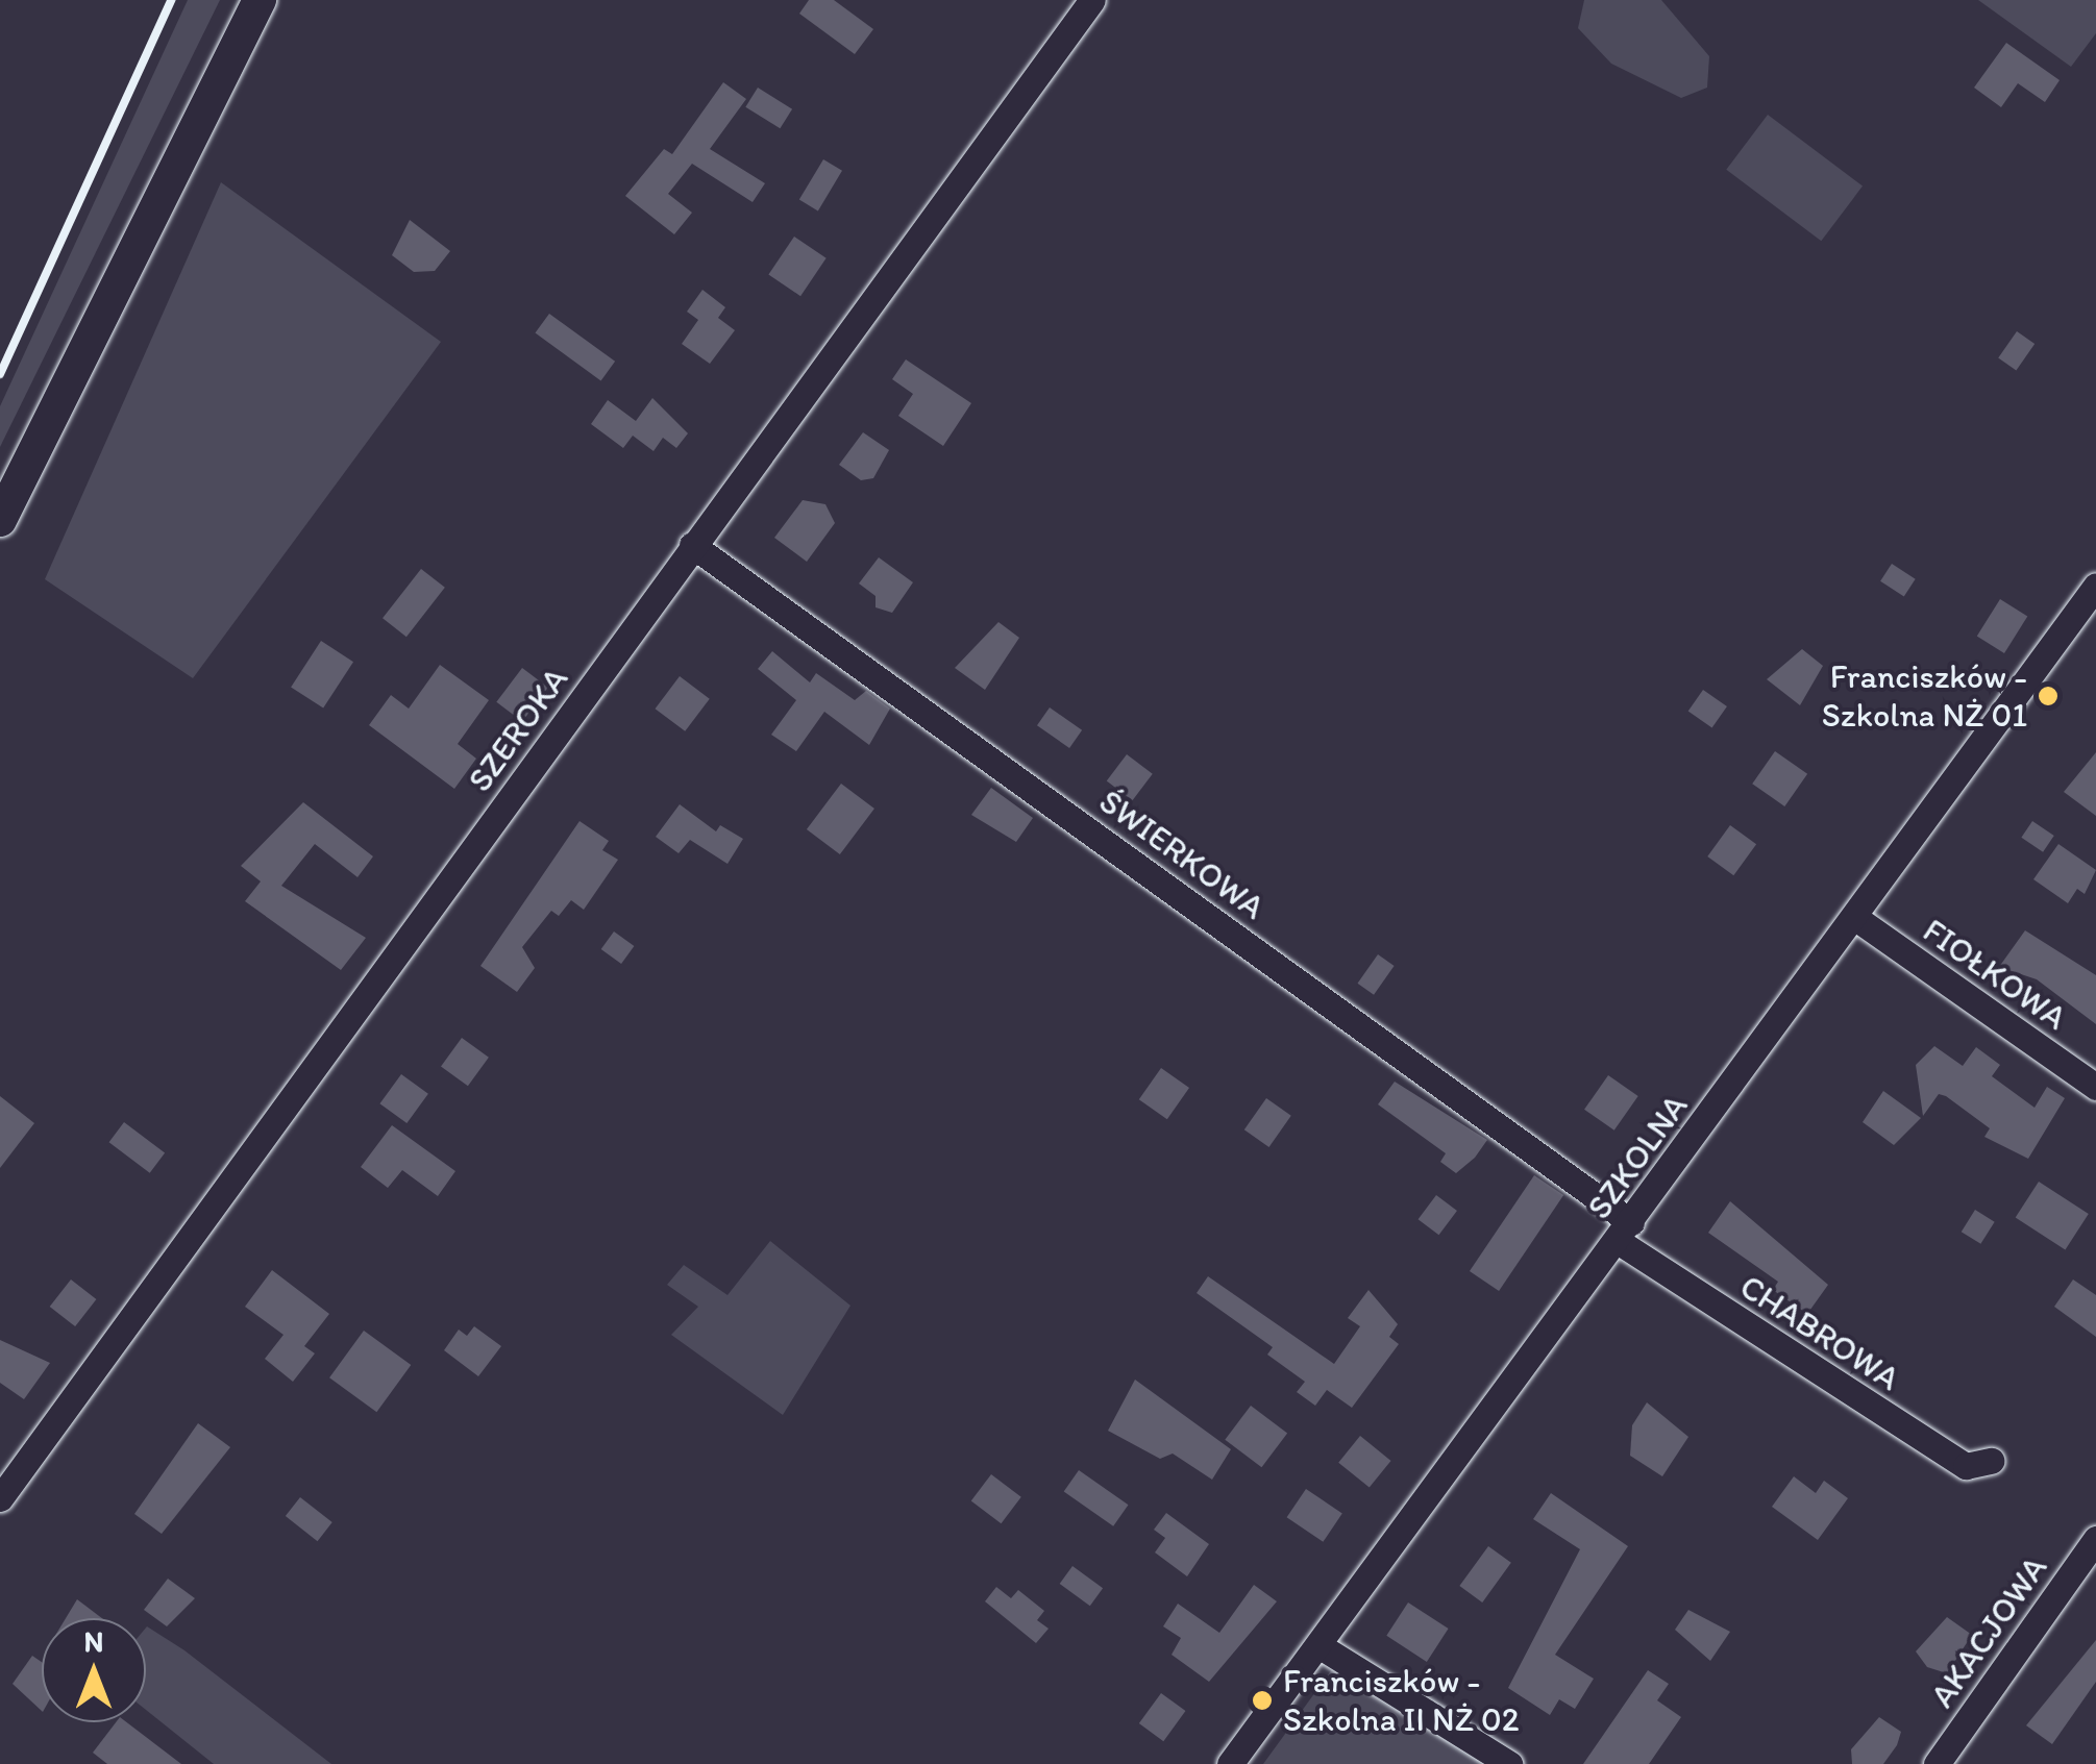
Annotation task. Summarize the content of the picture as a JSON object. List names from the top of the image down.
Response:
{
  "streets": {
    "street": [
      "SZEROKA",
      "ŚWIERKOWA",
      "FIOŁKOWA",
      "SZKOLNA",
      "CHABROWA",
      "AKACJOWA"
    ]
  },
  "crossings": [
    ["SZEROKA", "ŚWIERKOWA"],
    ["ŚWIERKOWA", "SZKOLNA"],
    ["ŚWIERKOWA", "CHABROWA"],
    ["FIOŁKOWA", "SZKOLNA"],
    ["SZKOLNA", "CHABROWA"]
  ],
  "places": ["Franciszków - Szkolna NŻ 01", "Franciszków - Szkolna II NŻ 02"],
  "north": "top"
}
